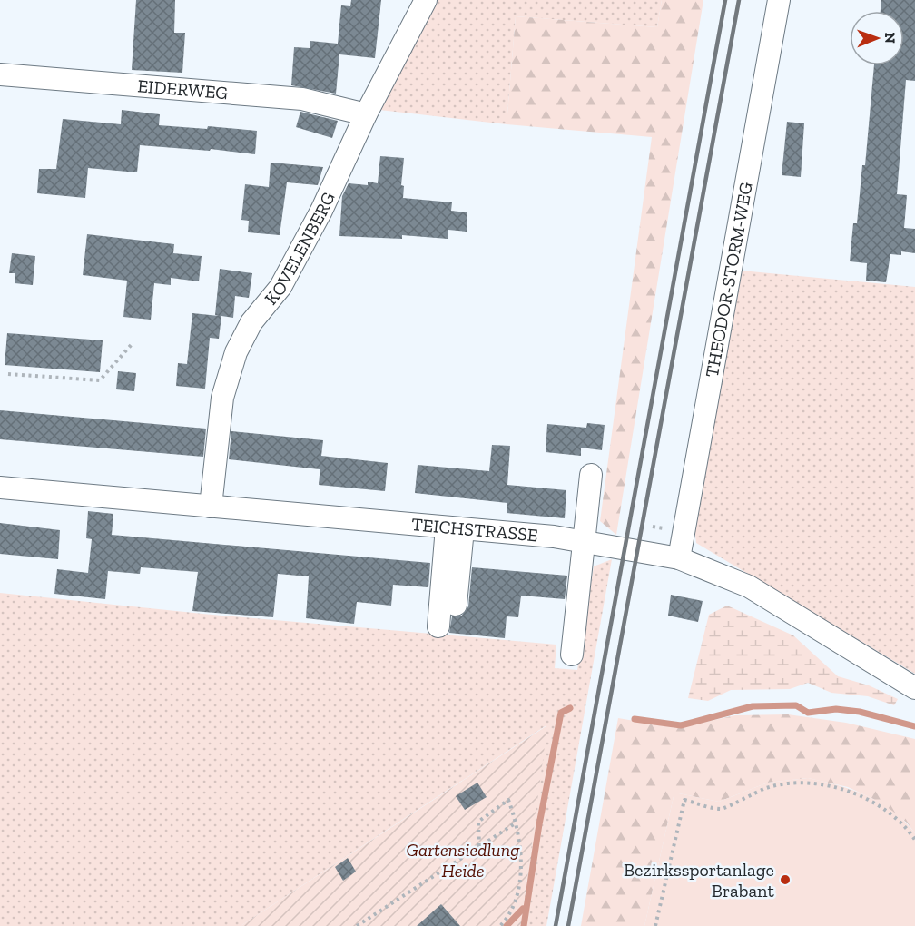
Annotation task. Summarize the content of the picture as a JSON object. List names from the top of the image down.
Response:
{
  "streets": {
    "street": [
      "EIDERWEG",
      "KOVELENBERG",
      "THEODOR-STORM-WEG",
      "TEICHSTRASSE"
    ]
  },
  "crossings": [
    ["EIDERWEG", "KOVELENBERG"],
    ["KOVELENBERG", "TEICHSTRASSE"],
    ["THEODOR-STORM-WEG", "TEICHSTRASSE"]
  ],
  "parks": ["Gartensiedlung Heide"],
  "places": ["Bezirkssportanlage Brabant"],
  "north": "right"
}
